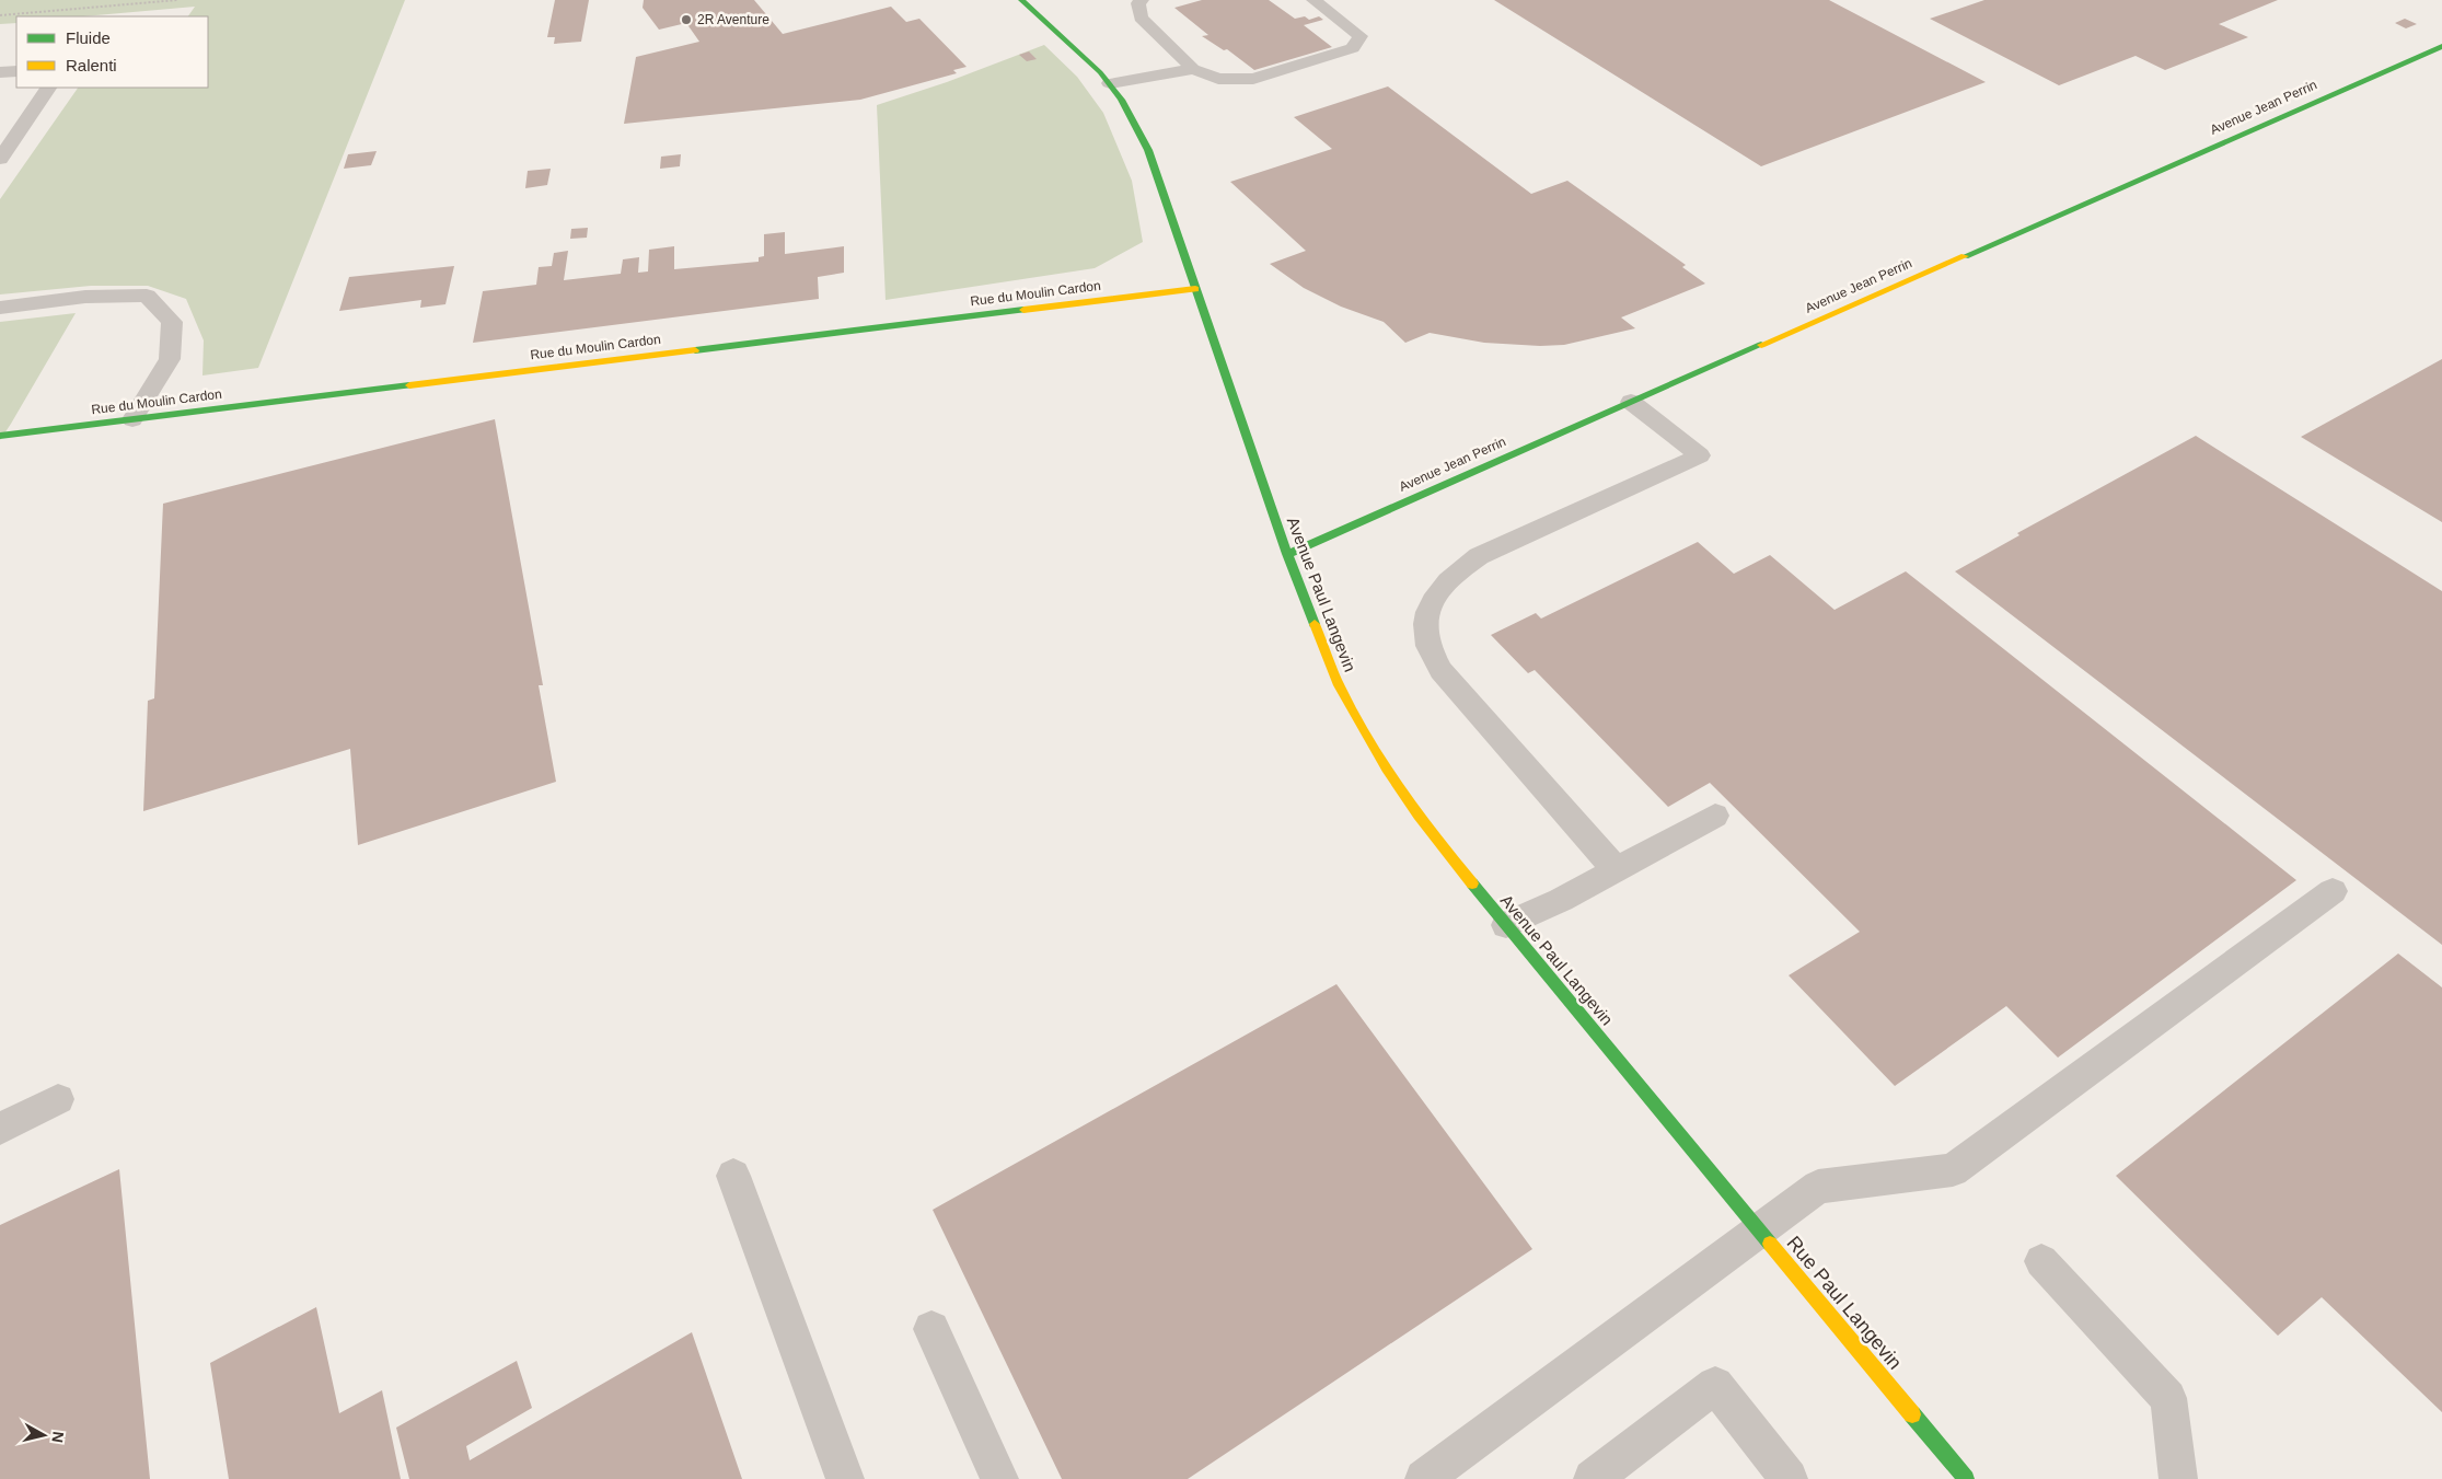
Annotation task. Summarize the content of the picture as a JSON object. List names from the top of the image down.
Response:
{
  "streets": {
    "street": [
      "Avenue Jean Perrin",
      "Rue du Moulin Cardon",
      "Avenue Paul Langevin",
      "Rue Paul Langevin"
    ]
  },
  "crossings": [
    ["Avenue Jean Perrin", "Avenue Paul Langevin"],
    ["Rue du Moulin Cardon", "Avenue Paul Langevin"],
    ["Avenue Paul Langevin", "Rue Paul Langevin"]
  ],
  "places": ["2R Aventure"],
  "legend": ["Fluide", "Ralenti"],
  "north": "right"
}
